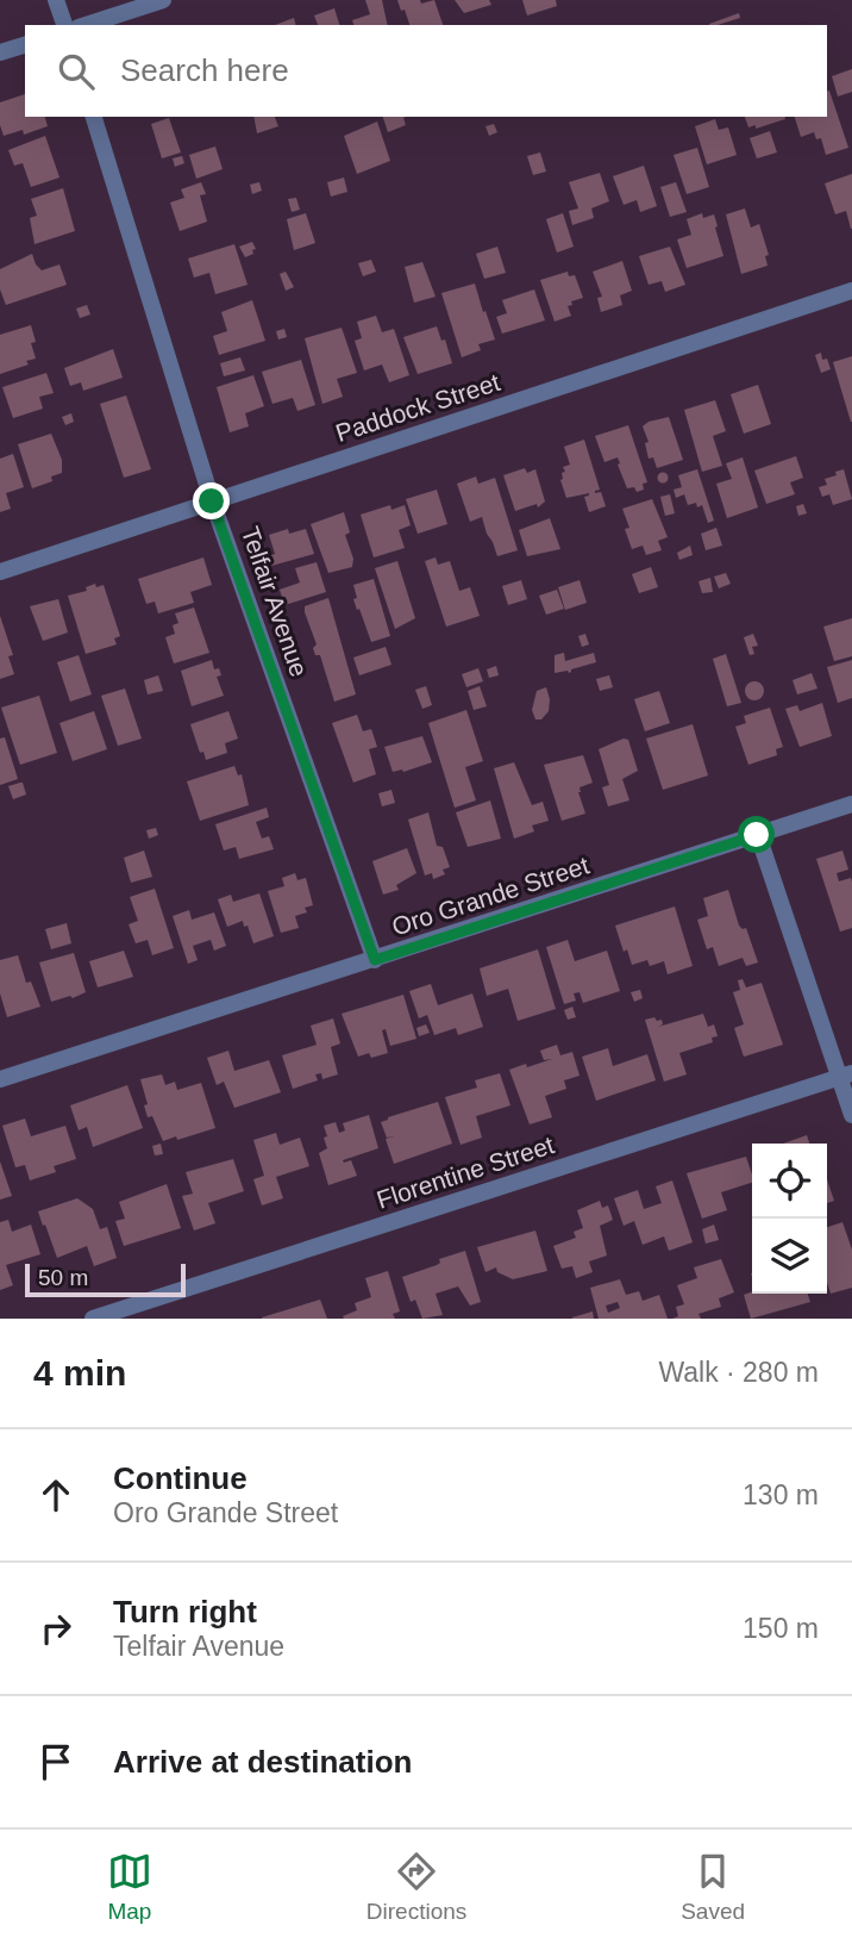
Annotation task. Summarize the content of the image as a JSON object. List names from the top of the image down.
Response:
{
  "streets": {
    "street": [
      "Paddock Street",
      "Telfair Avenue",
      "Oro Grande Street",
      "Florentine Street"
    ]
  },
  "crossings": [
    ["Paddock Street", "Telfair Avenue"],
    ["Telfair Avenue", "Oro Grande Street"]
  ],
  "scale_bar": "50 m",
  "page": {
    "search": "Search here",
    "scale": "50 m",
    "heading": ["4 min", "Walk · 280 m"],
    "list": [
      ["Continue", "Oro Grande Street", "130 m"],
      ["Turn right", "Telfair Avenue", "150 m"],
      "Arrive at destination"
    ],
    "nav": ["Map", "Directions", "Saved"]
  }
}
